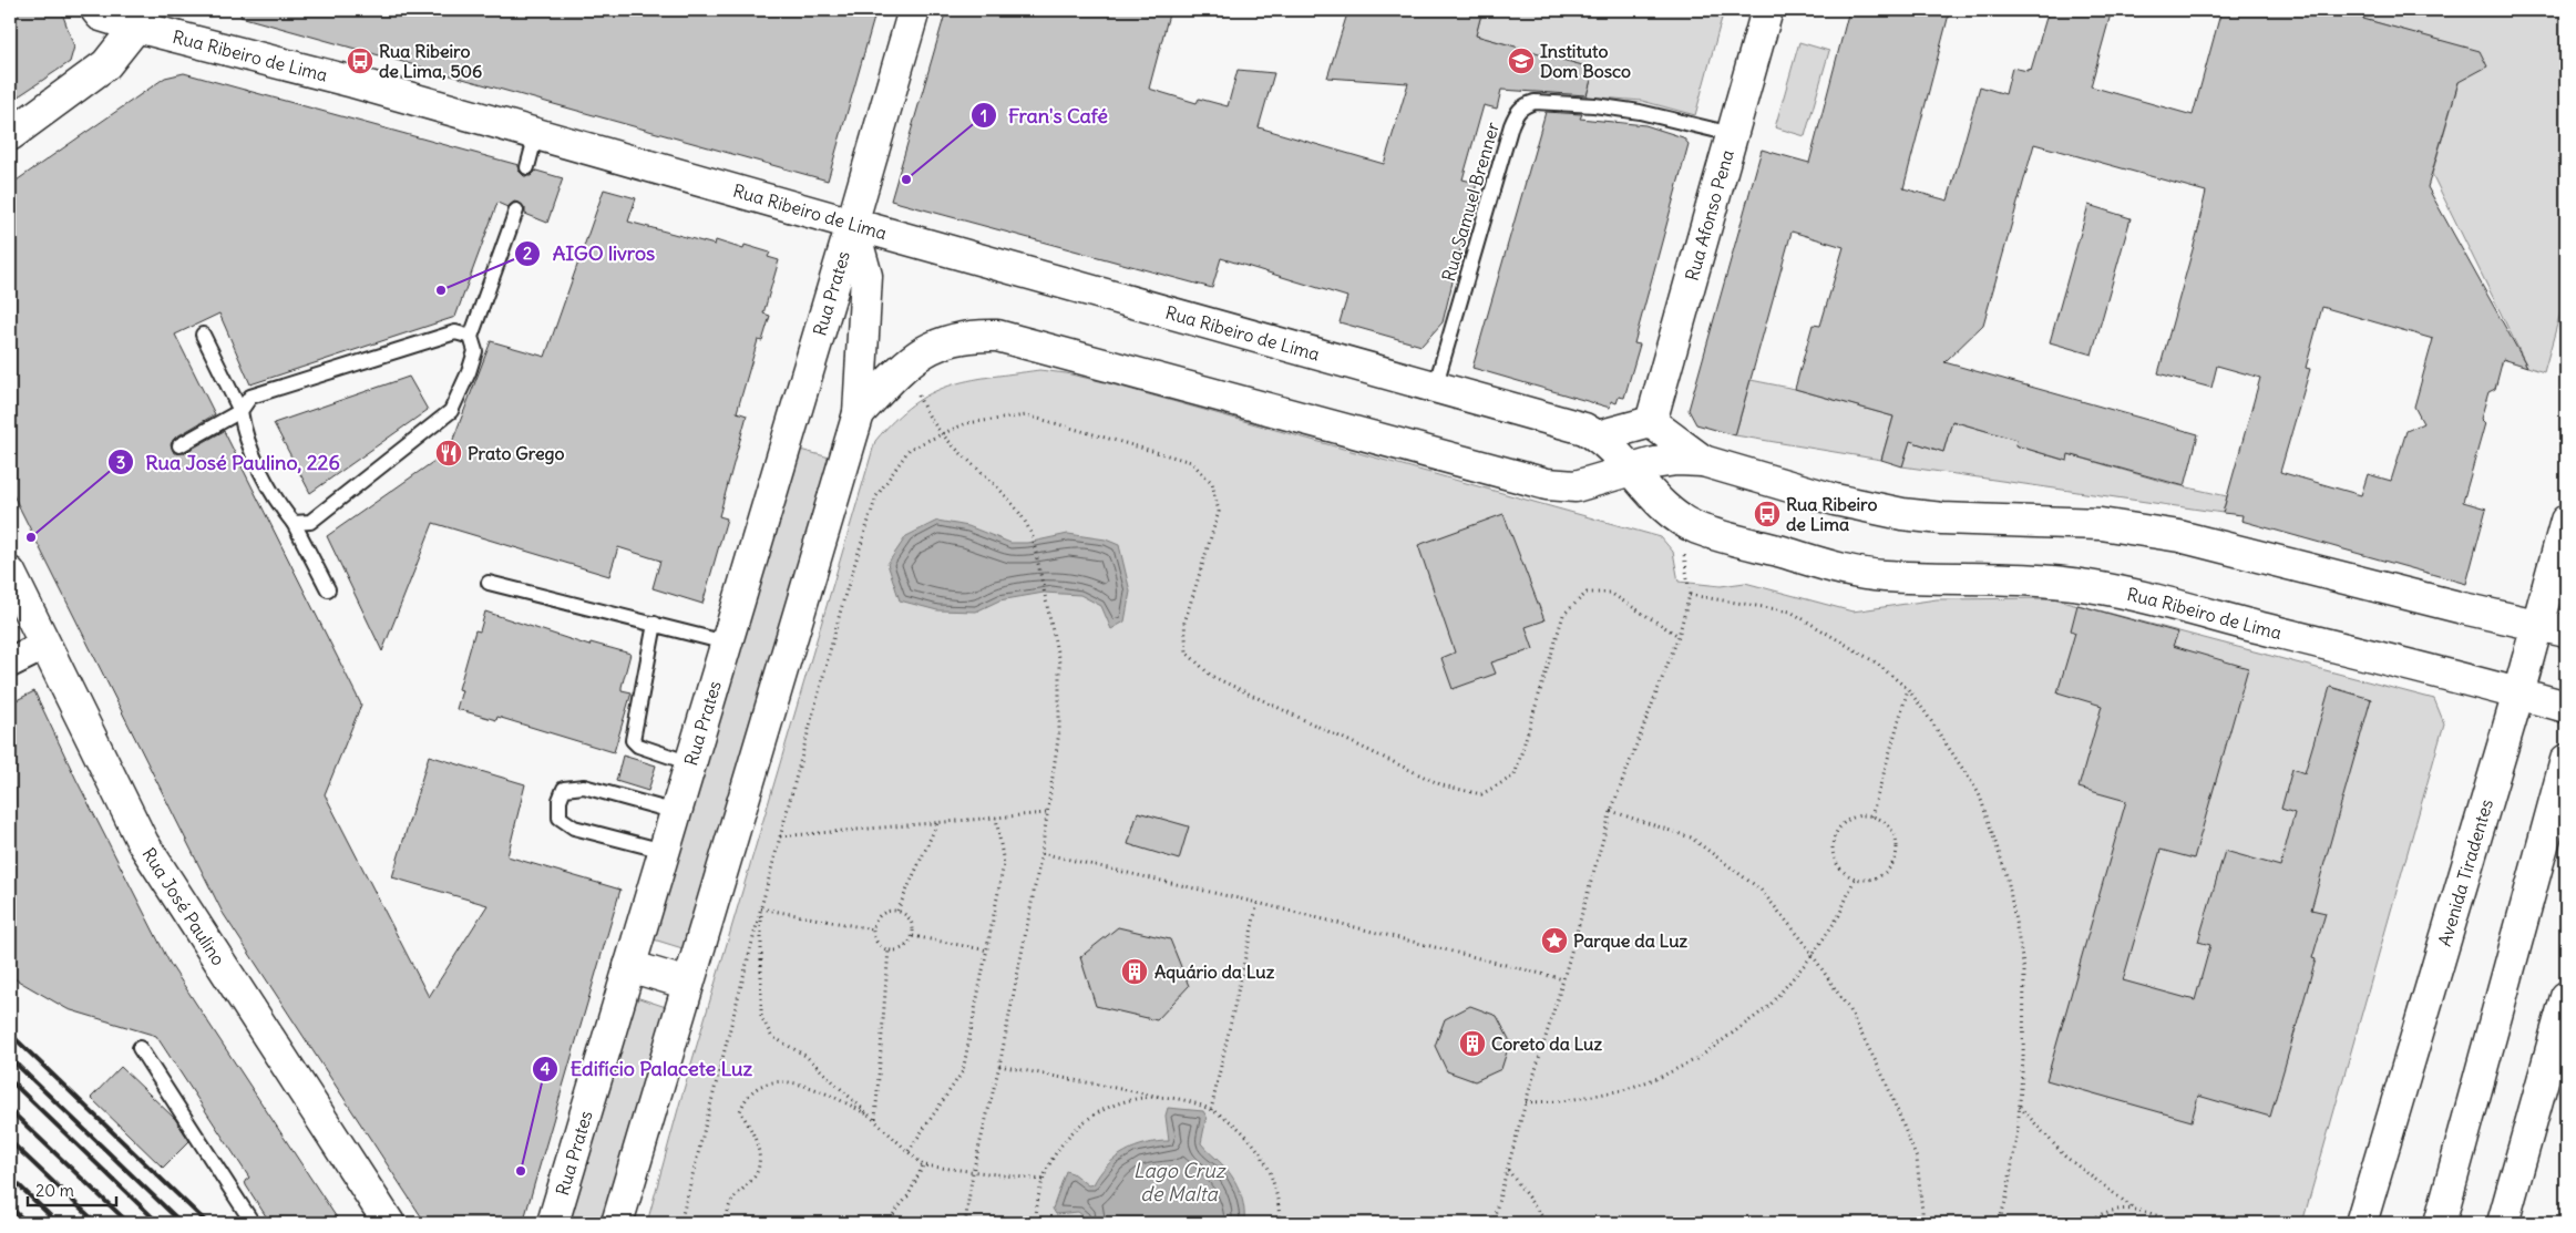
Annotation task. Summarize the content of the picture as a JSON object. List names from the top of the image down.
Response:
{
  "streets": {
    "main road": [
      "Rua Ribeiro de Lima",
      "Rua Afonso Pena",
      "Rua Prates",
      "Avenida Tiradentes",
      "Rua José Paulino"
    ],
    "lane": ["Rua Samuel Brenner"]
  },
  "crossings": [
    ["Rua Ribeiro de Lima", "Rua Samuel Brenner"],
    ["Rua Ribeiro de Lima", "Rua Prates"],
    ["Rua Ribeiro de Lima", "Avenida Tiradentes"],
    ["Rua Samuel Brenner", "Rua Afonso Pena"]
  ],
  "water": ["Lago Cruz de Malta"],
  "places": {
    "bus stop": ["Rua Ribeiro de Lima, 506", "Rua Ribeiro de Lima"],
    "school or university": ["Instituto Dom Bosco"],
    "other": [
      "Fran's Café",
      "AIGO livros",
      "Rua José Paulino, 226",
      "Edifício Palacete Luz"
    ],
    "restaurant": ["Prato Grego"],
    "place": ["Parque da Luz"],
    "building": ["Aquário da Luz", "Coreto da Luz"]
  },
  "scale_bar": "20 m"
}
